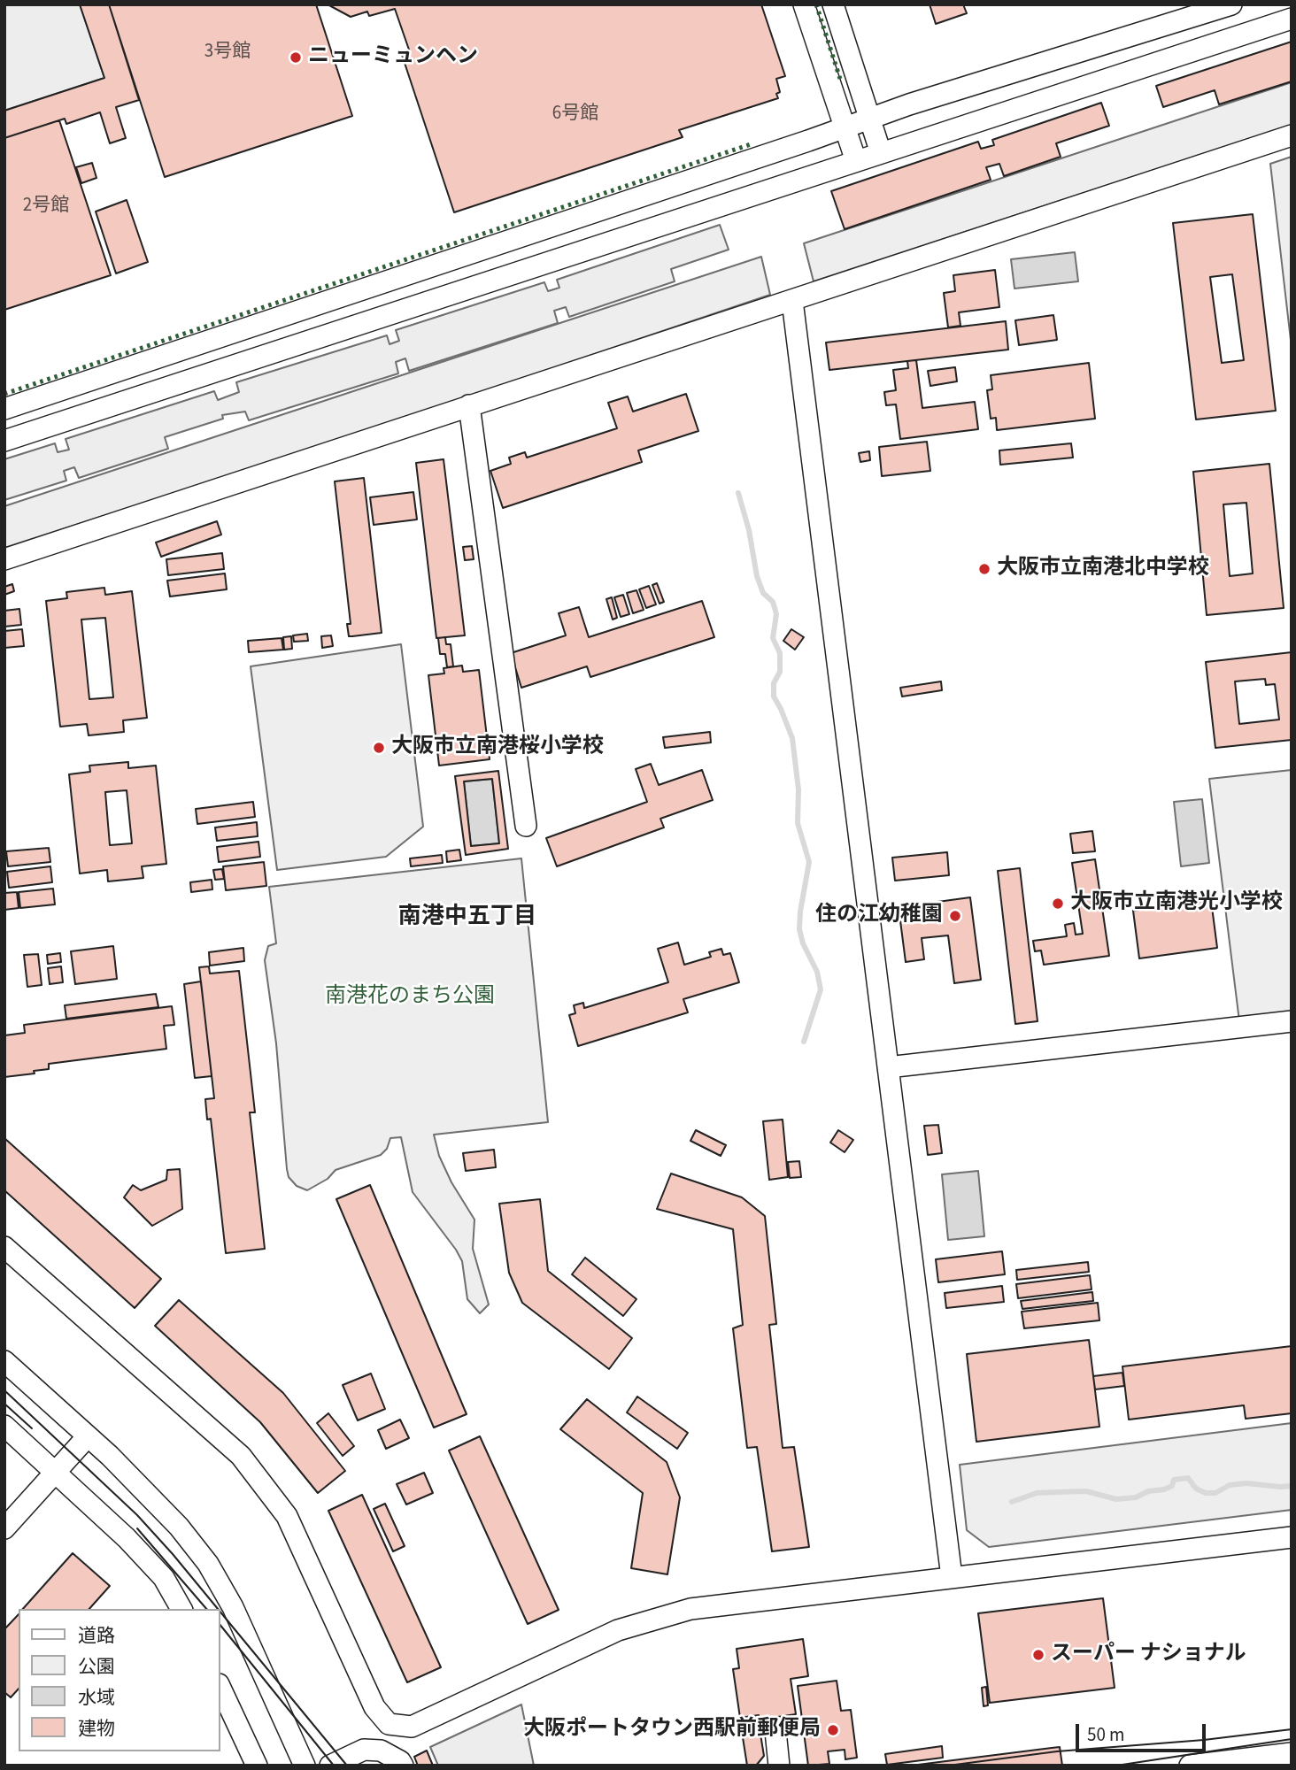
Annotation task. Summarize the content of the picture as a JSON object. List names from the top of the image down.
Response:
{
  "districts": ["南港中五丁目"],
  "parks": ["南港花のまち公園"],
  "places": [
    "ニューミュンヘン",
    "大阪市立南港北中学校",
    "大阪市立南港桜小学校",
    "大阪市立南港光小学校",
    "住の江幼稚園",
    "スーパー ナショナル",
    "大阪ポートタウン西駅前郵便局"
  ],
  "house_numbers": ["3号館", "6号館", "2号館"],
  "legend": [
    "道路",
    "公園",
    "水域",
    "建物"
  ],
  "scale_bar": "50 m"
}
